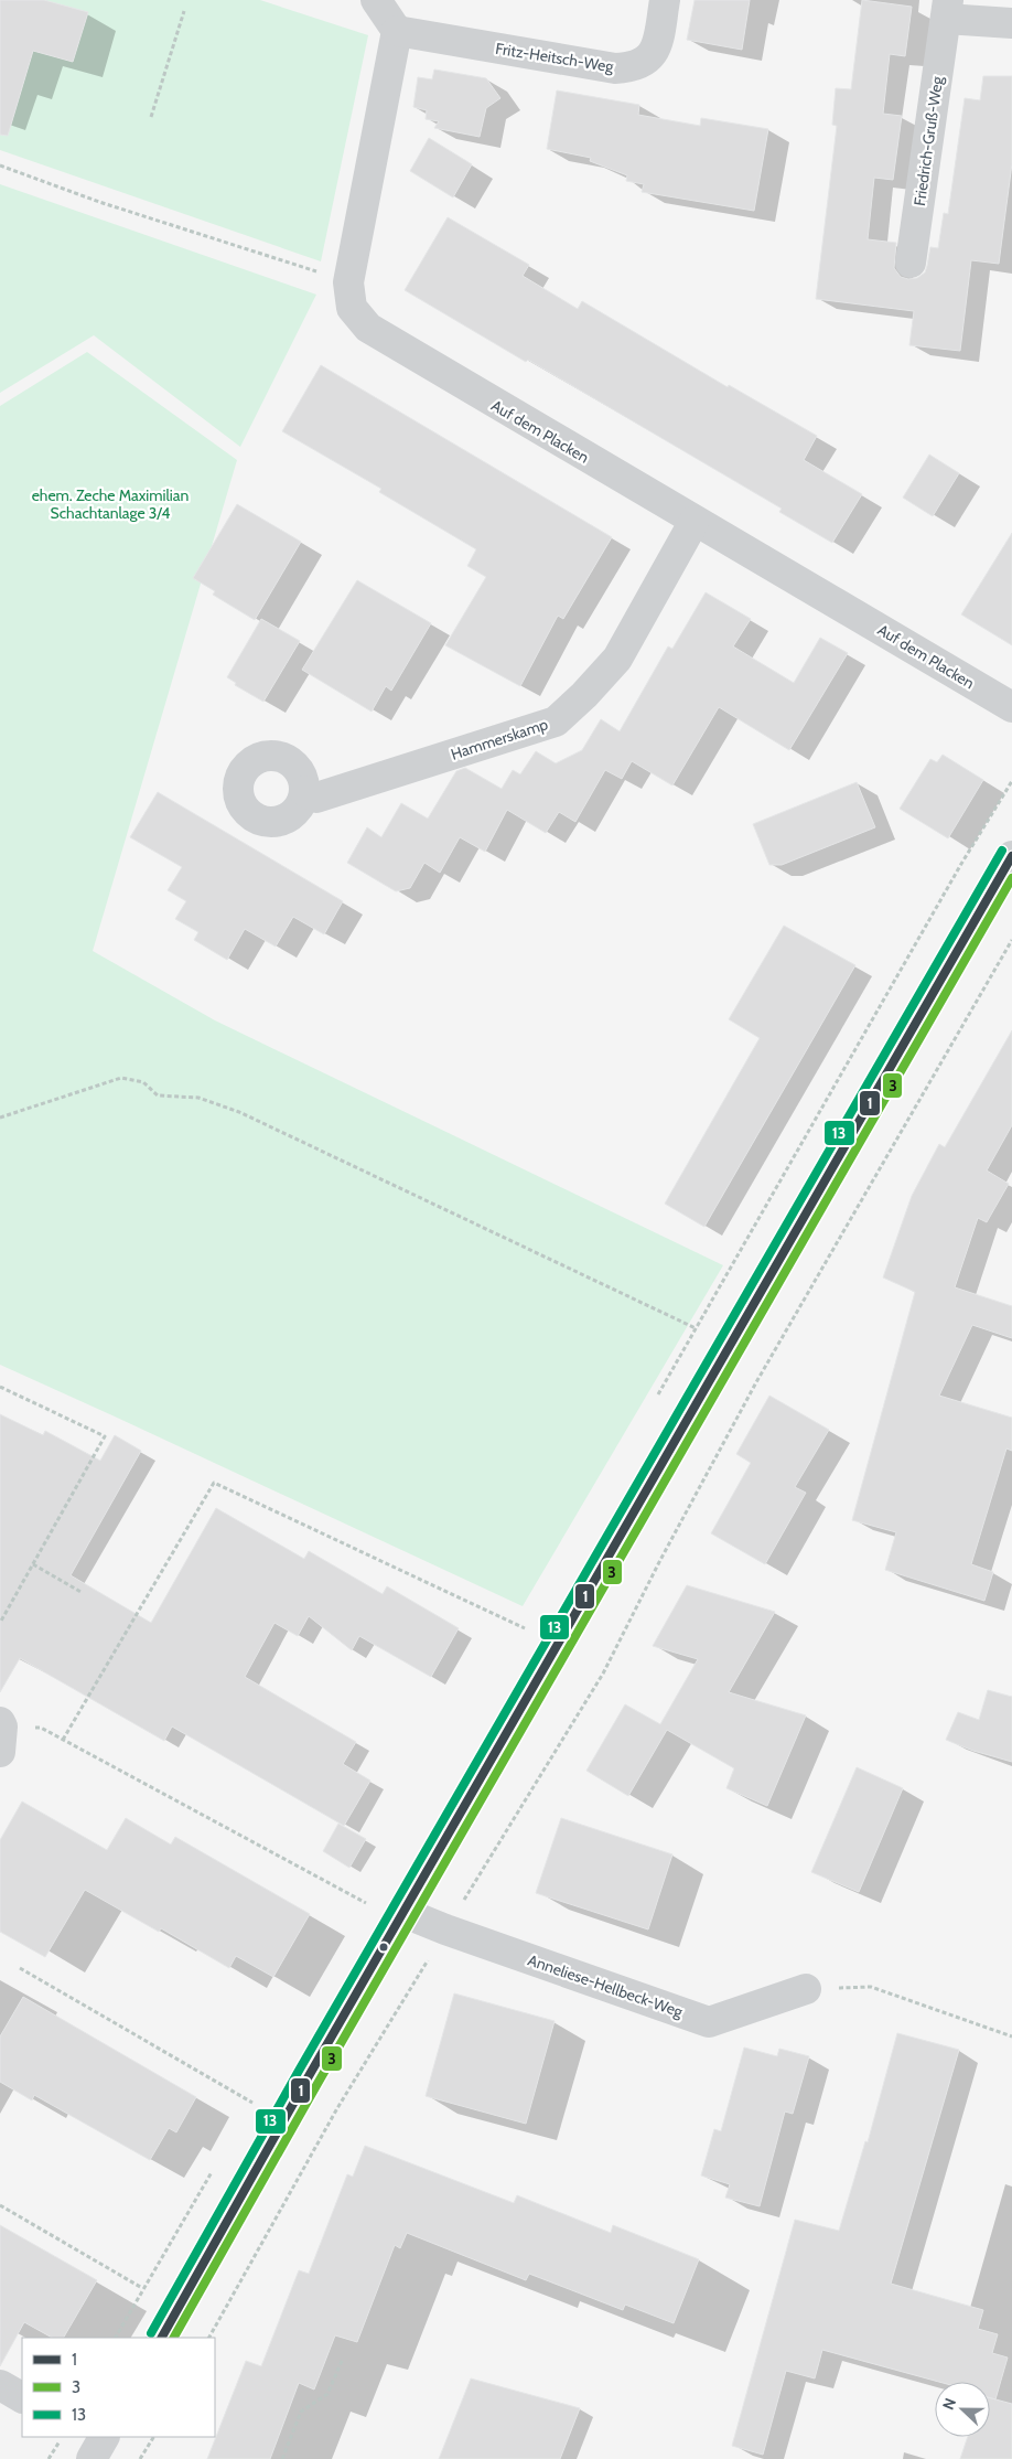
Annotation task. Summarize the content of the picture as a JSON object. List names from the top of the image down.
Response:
{
  "streets": {
    "street": [
      "Fritz-Heitsch-Weg",
      "Friedrich-Gruß-Weg",
      "Auf dem Placken",
      "Hammerskamp",
      "Anneliese-Hellbeck-Weg"
    ]
  },
  "crossings": [
    ["Fritz-Heitsch-Weg", "Auf dem Placken"],
    ["Auf dem Placken", "Hammerskamp"]
  ],
  "parks": ["ehem. Zeche Maximilian Schachtanlage 3/4"],
  "lines": ["transit line 13", "transit line 1", "transit line 3"],
  "legend": ["1", "3", "13"],
  "north": "left"
}
